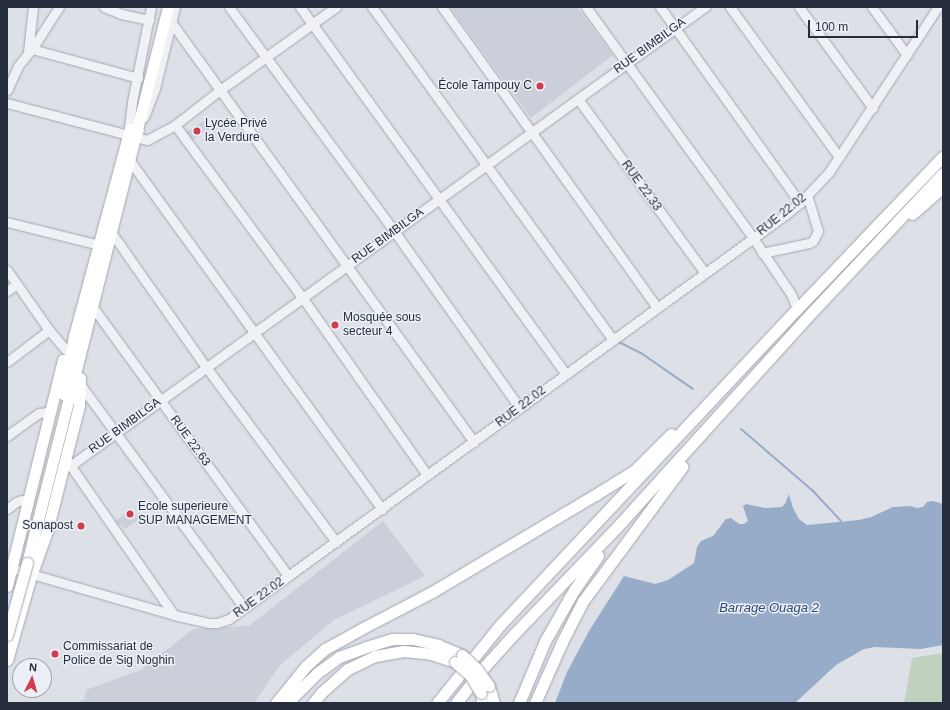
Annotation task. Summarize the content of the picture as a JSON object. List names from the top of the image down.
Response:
{
  "streets": {
    "street": [
      "RUE BIMBILGA",
      "RUE 22.33",
      "RUE 22.02",
      "RUE 22.63"
    ]
  },
  "crossings": [
    ["RUE BIMBILGA", "RUE 22.33"],
    ["RUE BIMBILGA", "RUE 22.63"],
    ["RUE 22.33", "RUE 22.02"],
    ["RUE 22.02", "RUE 22.63"]
  ],
  "water": ["Barrage Ouaga 2"],
  "places": [
    "École Tampouy C",
    "Lycée Privé la Verdure",
    "Mosquée sous secteur 4",
    "Ecole superieure SUP MANAGEMENT",
    "Sonapost",
    "Commissariat de Police de Sig Noghin"
  ],
  "scale_bar": "100 m",
  "north": "top"
}
